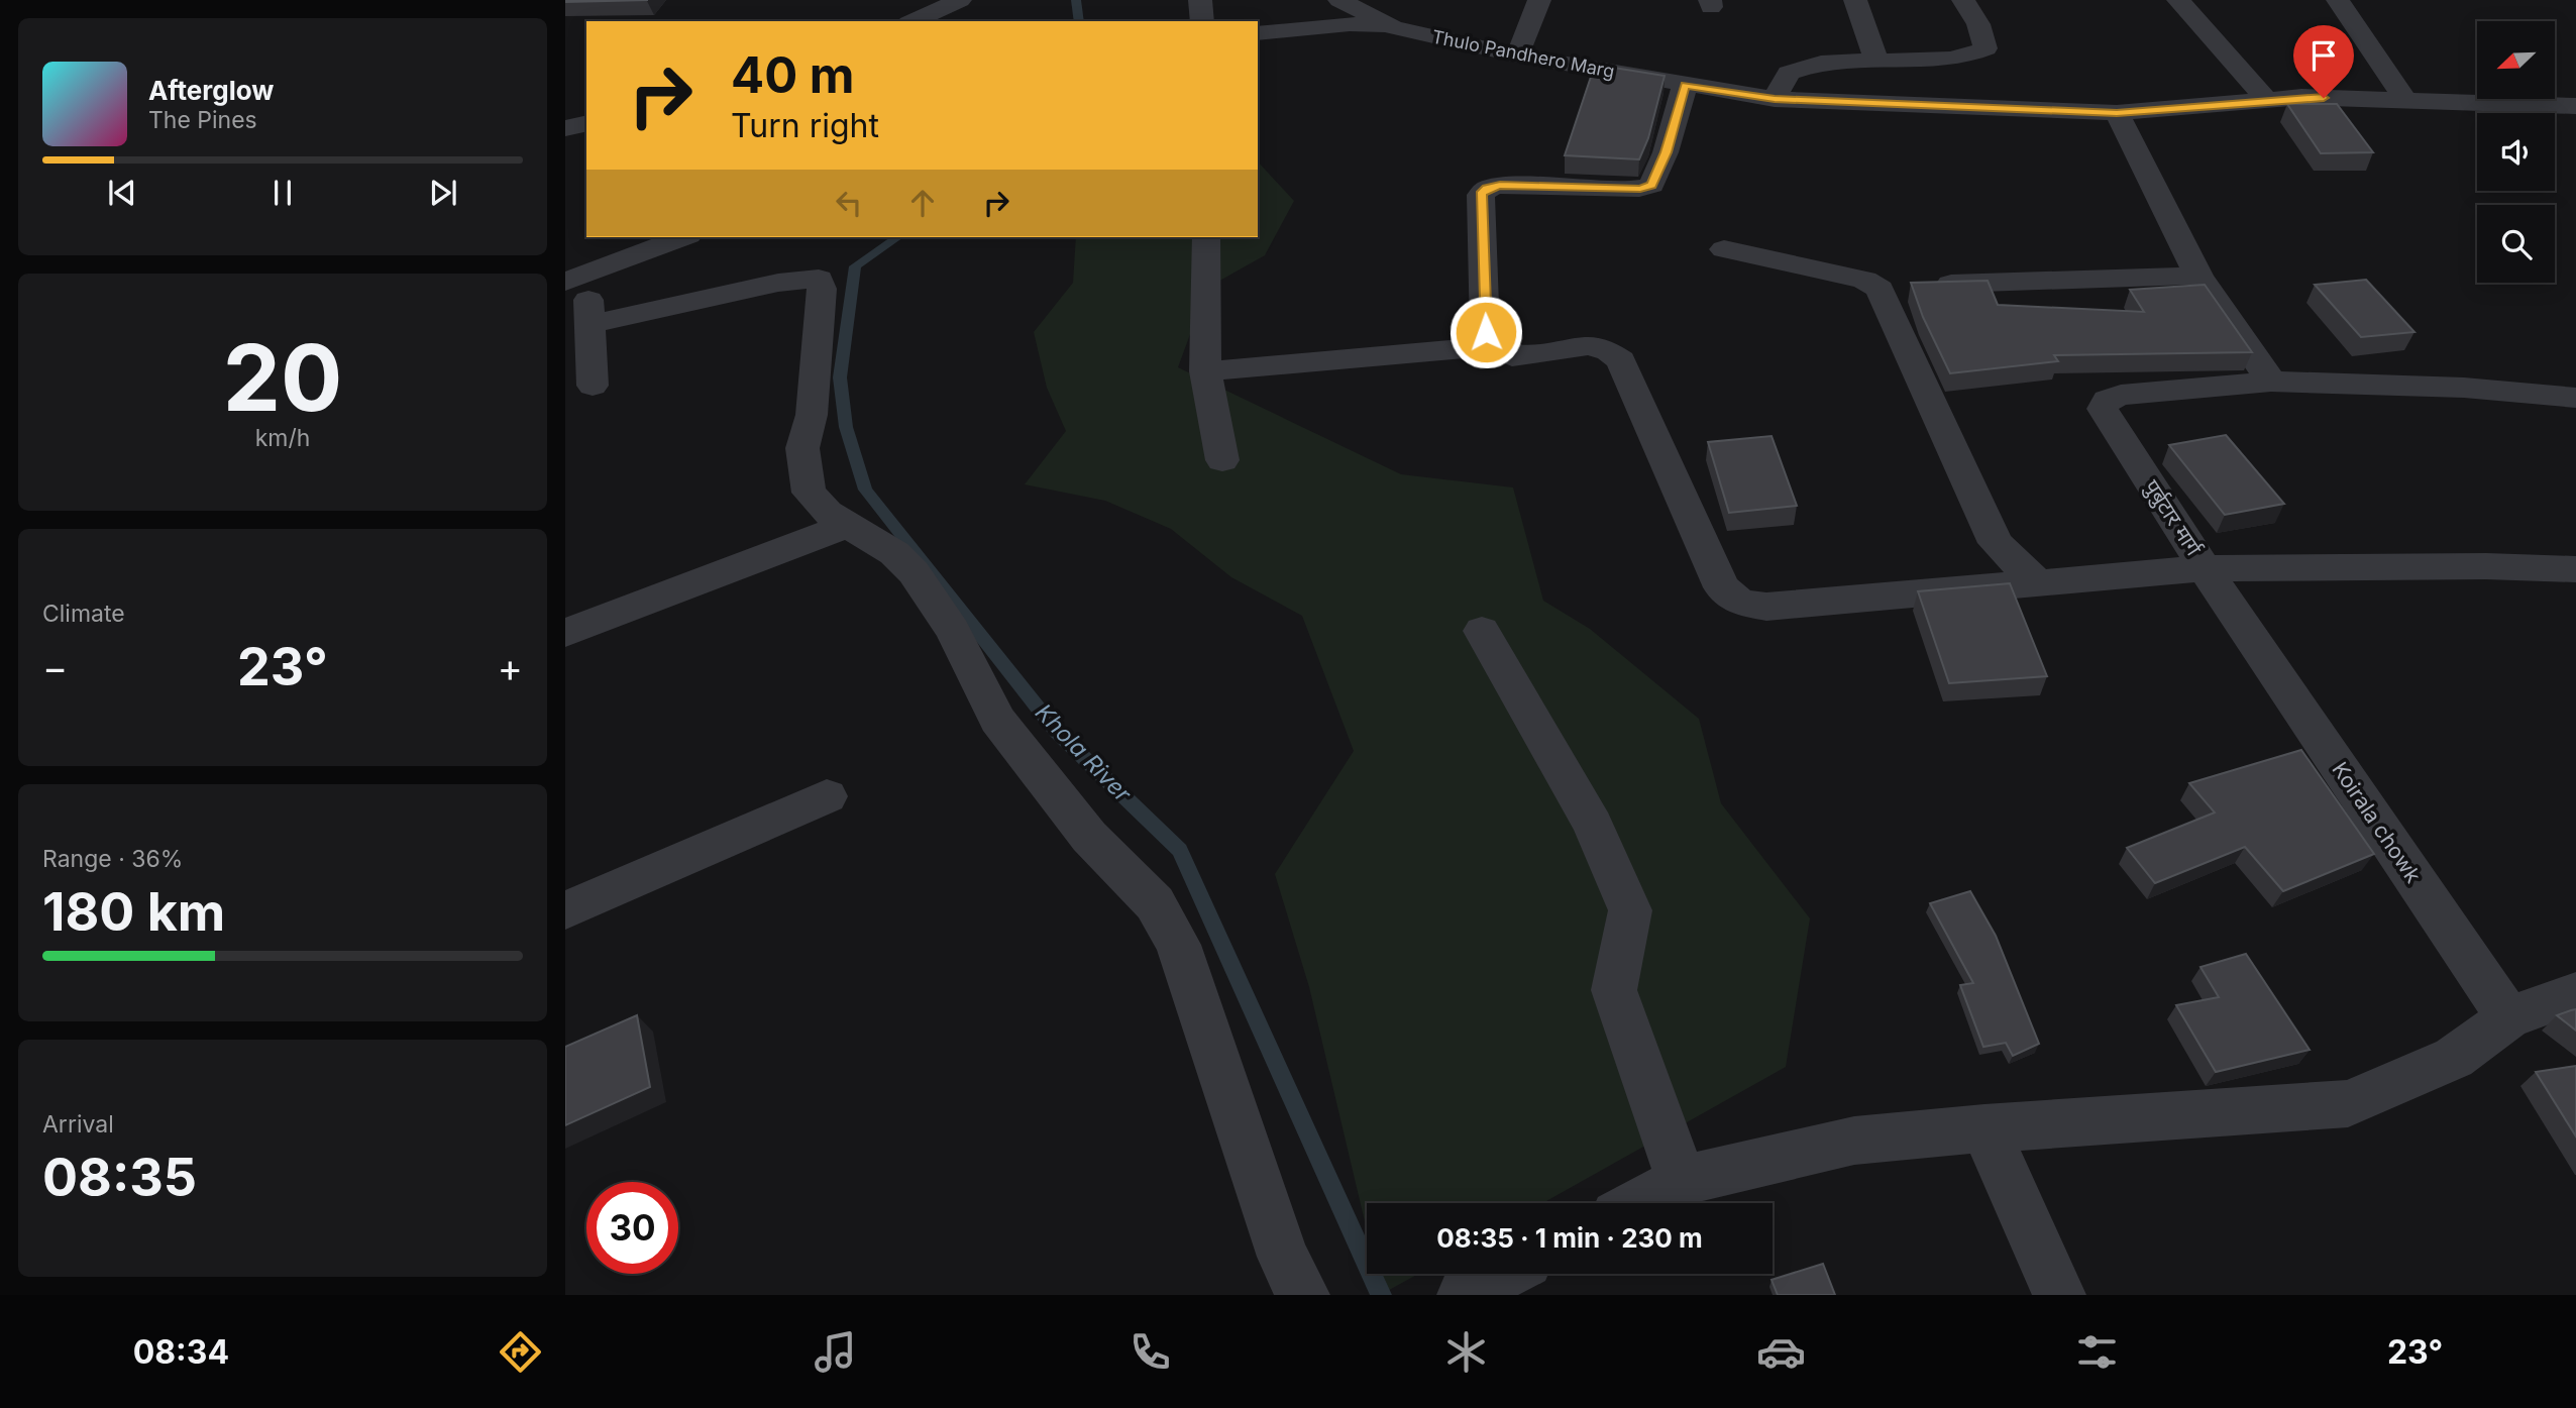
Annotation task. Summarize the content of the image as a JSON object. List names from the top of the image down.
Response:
{
  "streets": {
    "street": ["Thulo Pandhero Marg", "पुर्बुटार मार्ग", "Koirala chowk"]
  },
  "crossings": [
    ["पुर्बुटार मार्ग", "Koirala chowk"]
  ],
  "water": ["Khola River"],
  "north": "bottom left",
  "page": {
    "turn": ["40 m", "Turn right"],
    "song": ["Afterglow", "The Pines"],
    "tile": [
      ["20", "km/h"],
      "Climate",
      ["Range · 36%", "180 km"],
      ["Arrival", "08:35"]
    ],
    "heat": ["−", "23°", "+"],
    "limit": "30",
    "trip": "08:35 · 1 min · 230 m",
    "tabs": ["08:34", "23°"]
  }
}
